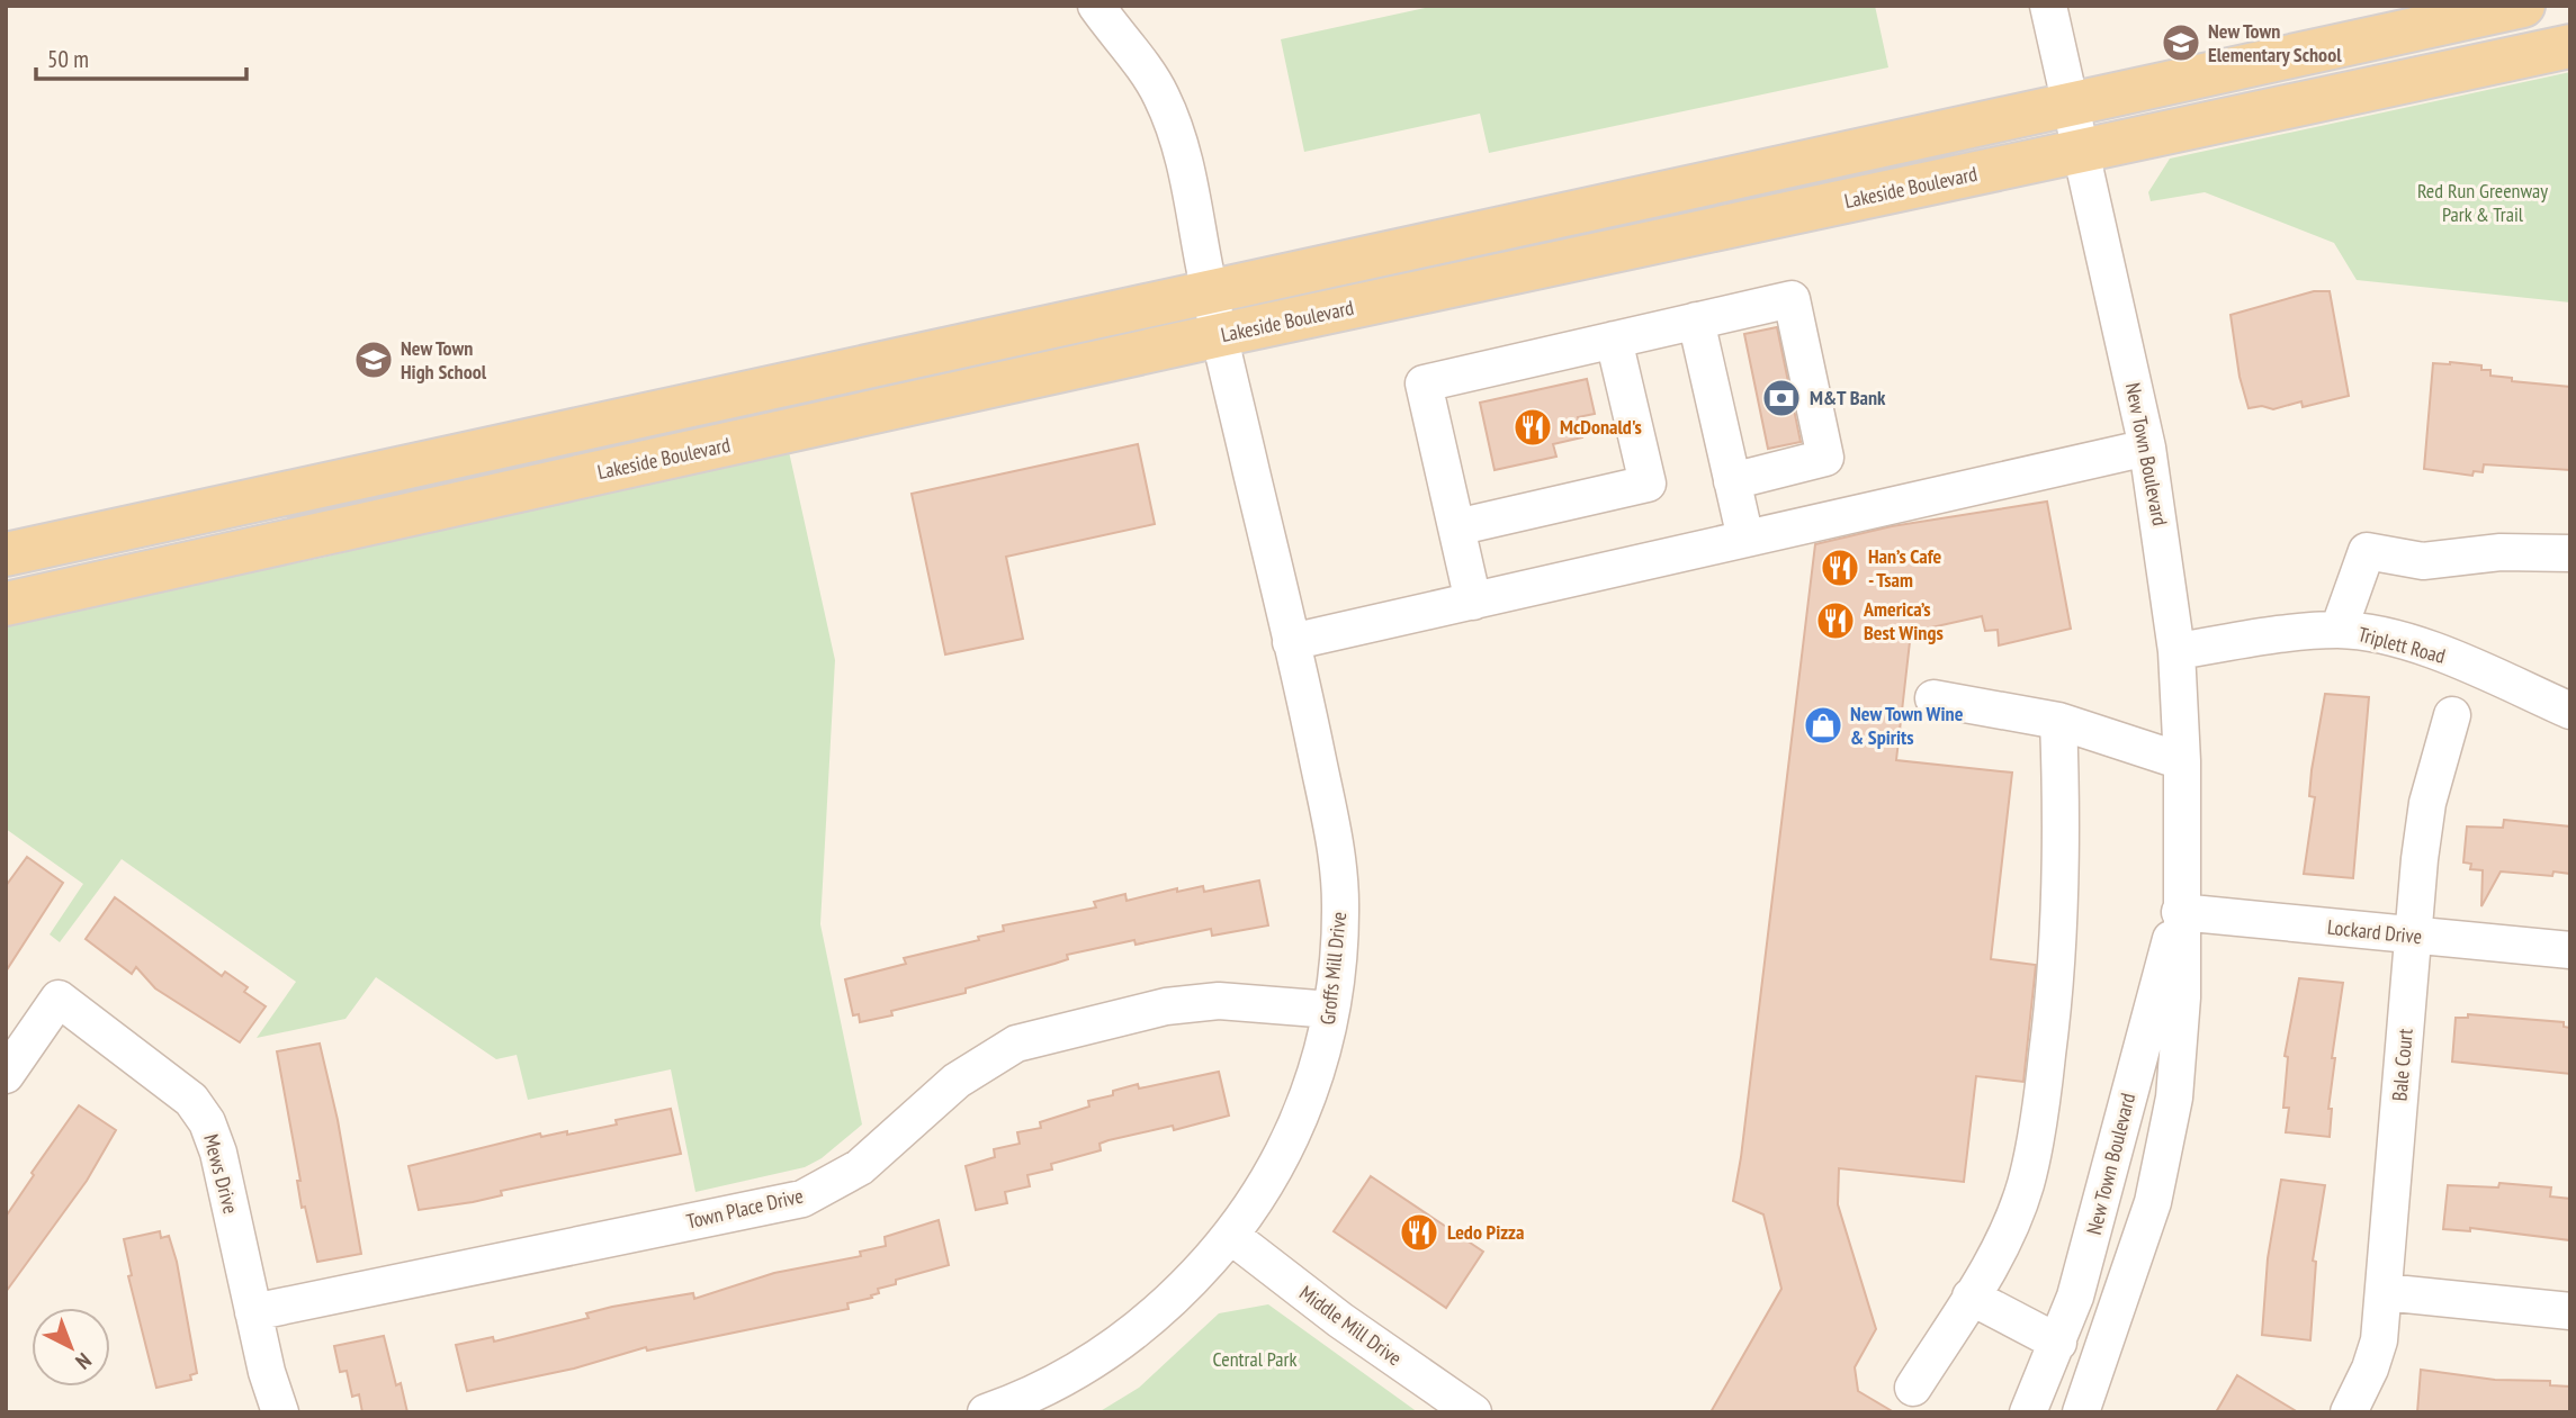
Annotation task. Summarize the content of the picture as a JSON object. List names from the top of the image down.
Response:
{
  "streets": {
    "main road": ["Lakeside Boulevard"],
    "street": [
      "New Town Boulevard",
      "Triplett Road",
      "Lockard Drive",
      "Groffs Mill Drive",
      "Bale Court",
      "Mews Drive",
      "Town Place Drive",
      "Middle Mill Drive"
    ]
  },
  "crossings": [
    ["Lakeside Boulevard", "New Town Boulevard"],
    ["Lakeside Boulevard", "Groffs Mill Drive"],
    ["New Town Boulevard", "Triplett Road"],
    ["New Town Boulevard", "Lockard Drive"],
    ["Lockard Drive", "Bale Court"],
    ["Groffs Mill Drive", "Town Place Drive"],
    ["Groffs Mill Drive", "Middle Mill Drive"],
    ["Mews Drive", "Town Place Drive"]
  ],
  "parks": ["Red Run Greenway Park & Trail", "Central Park"],
  "places": {
    "school or university": ["New Town Elementary School", "New Town High School"],
    "bank": ["M&T Bank"],
    "restaurant": [
      "McDonald's",
      "Han’s Cafe - Tsam",
      "America’s Best Wings",
      "Ledo Pizza"
    ],
    "shop": ["New Town Wine & Spirits"]
  },
  "scale_bar": "50 m",
  "north": "bottom right"
}
